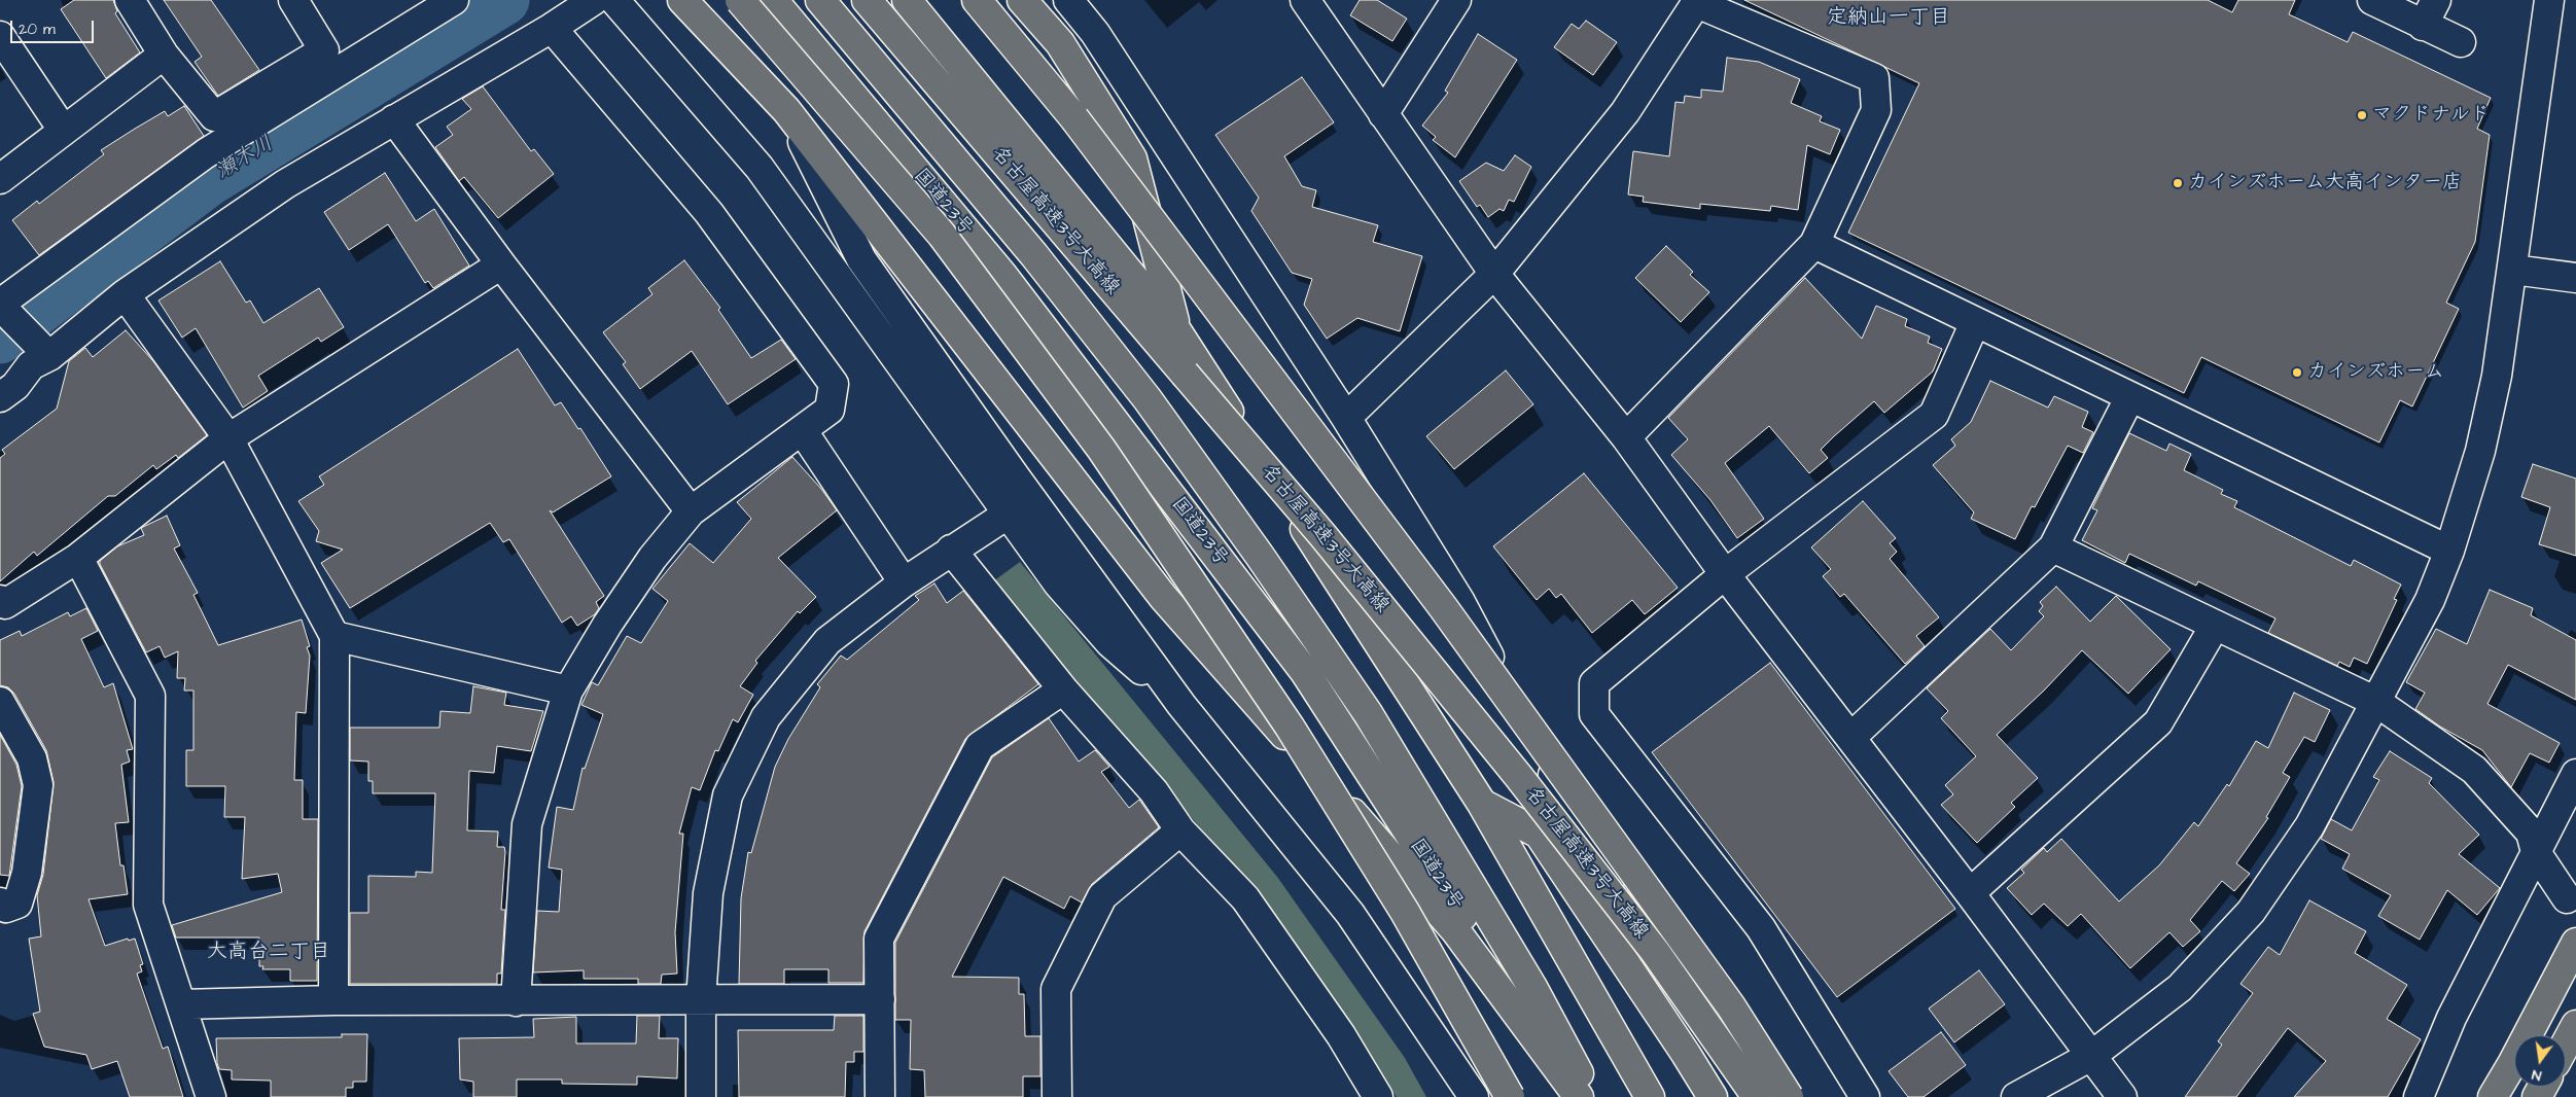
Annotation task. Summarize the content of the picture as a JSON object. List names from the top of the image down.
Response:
{
  "streets": {
    "highway": ["国道23号", "名古屋高速3号大高線"]
  },
  "districts": ["定納山一丁目", "大高台二丁目"],
  "water": ["瀬木川"],
  "places": ["マクドナルド", "カインズホーム大高インター店", "カインズホーム"],
  "scale_bar": "20 m",
  "north": "bottom"
}
